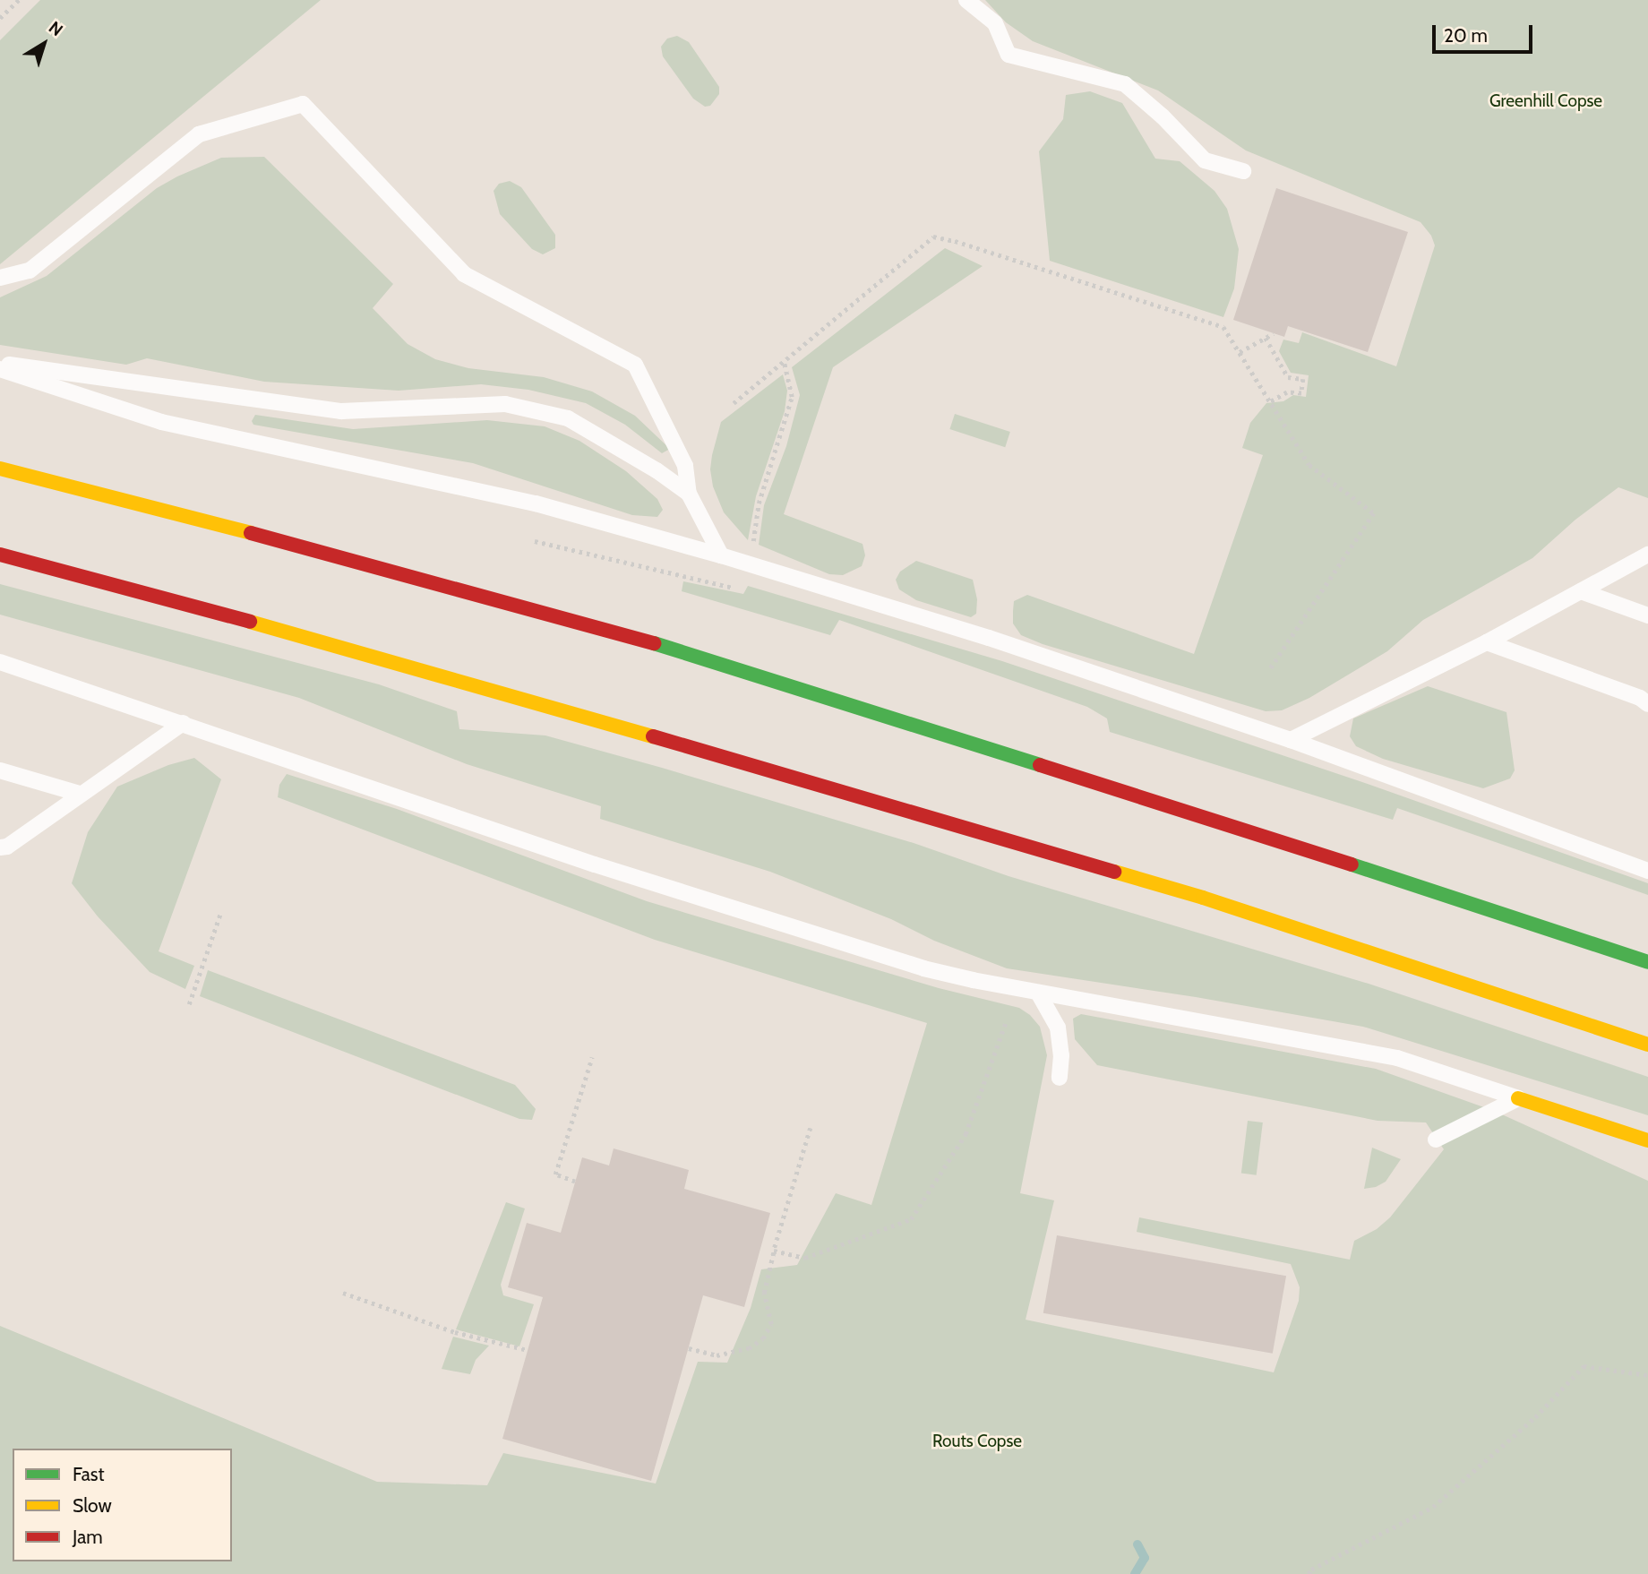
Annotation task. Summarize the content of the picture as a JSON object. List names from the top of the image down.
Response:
{
  "parks": ["Greenhill Copse", "Routs Copse"],
  "legend": ["Fast", "Slow", "Jam"],
  "scale_bar": "20 m",
  "north": "top right"
}
